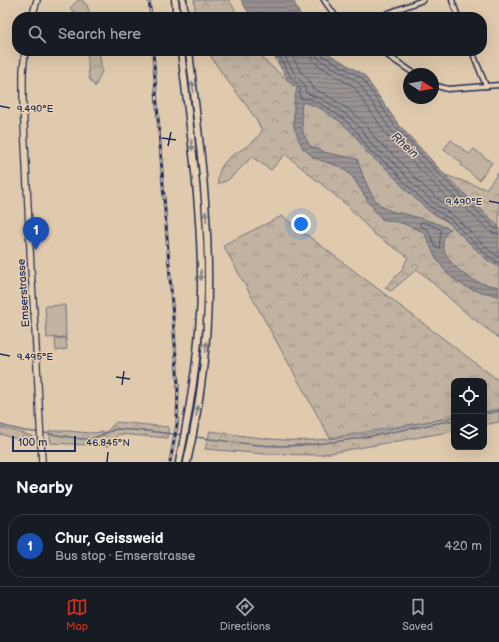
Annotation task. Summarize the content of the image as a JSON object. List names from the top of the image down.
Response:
{
  "streets": {
    "main road": ["Emserstrasse"]
  },
  "water": ["Rhein"],
  "scale_bar": "100 m",
  "north": "right",
  "page": {
    "search": "Search here",
    "pins": "1",
    "scale": "100 m",
    "heading": "Nearby",
    "list": [
      {
        "mark": "1",
        "name": "Chur, Geissweid",
        "note": "Bus stop · Emserstrasse",
        "value": "420 m"
      }
    ],
    "nav": ["Map", "Directions", "Saved"]
  },
  "coordinates": ["9.490°E", "9.495°E", "46.845°N"]
}
